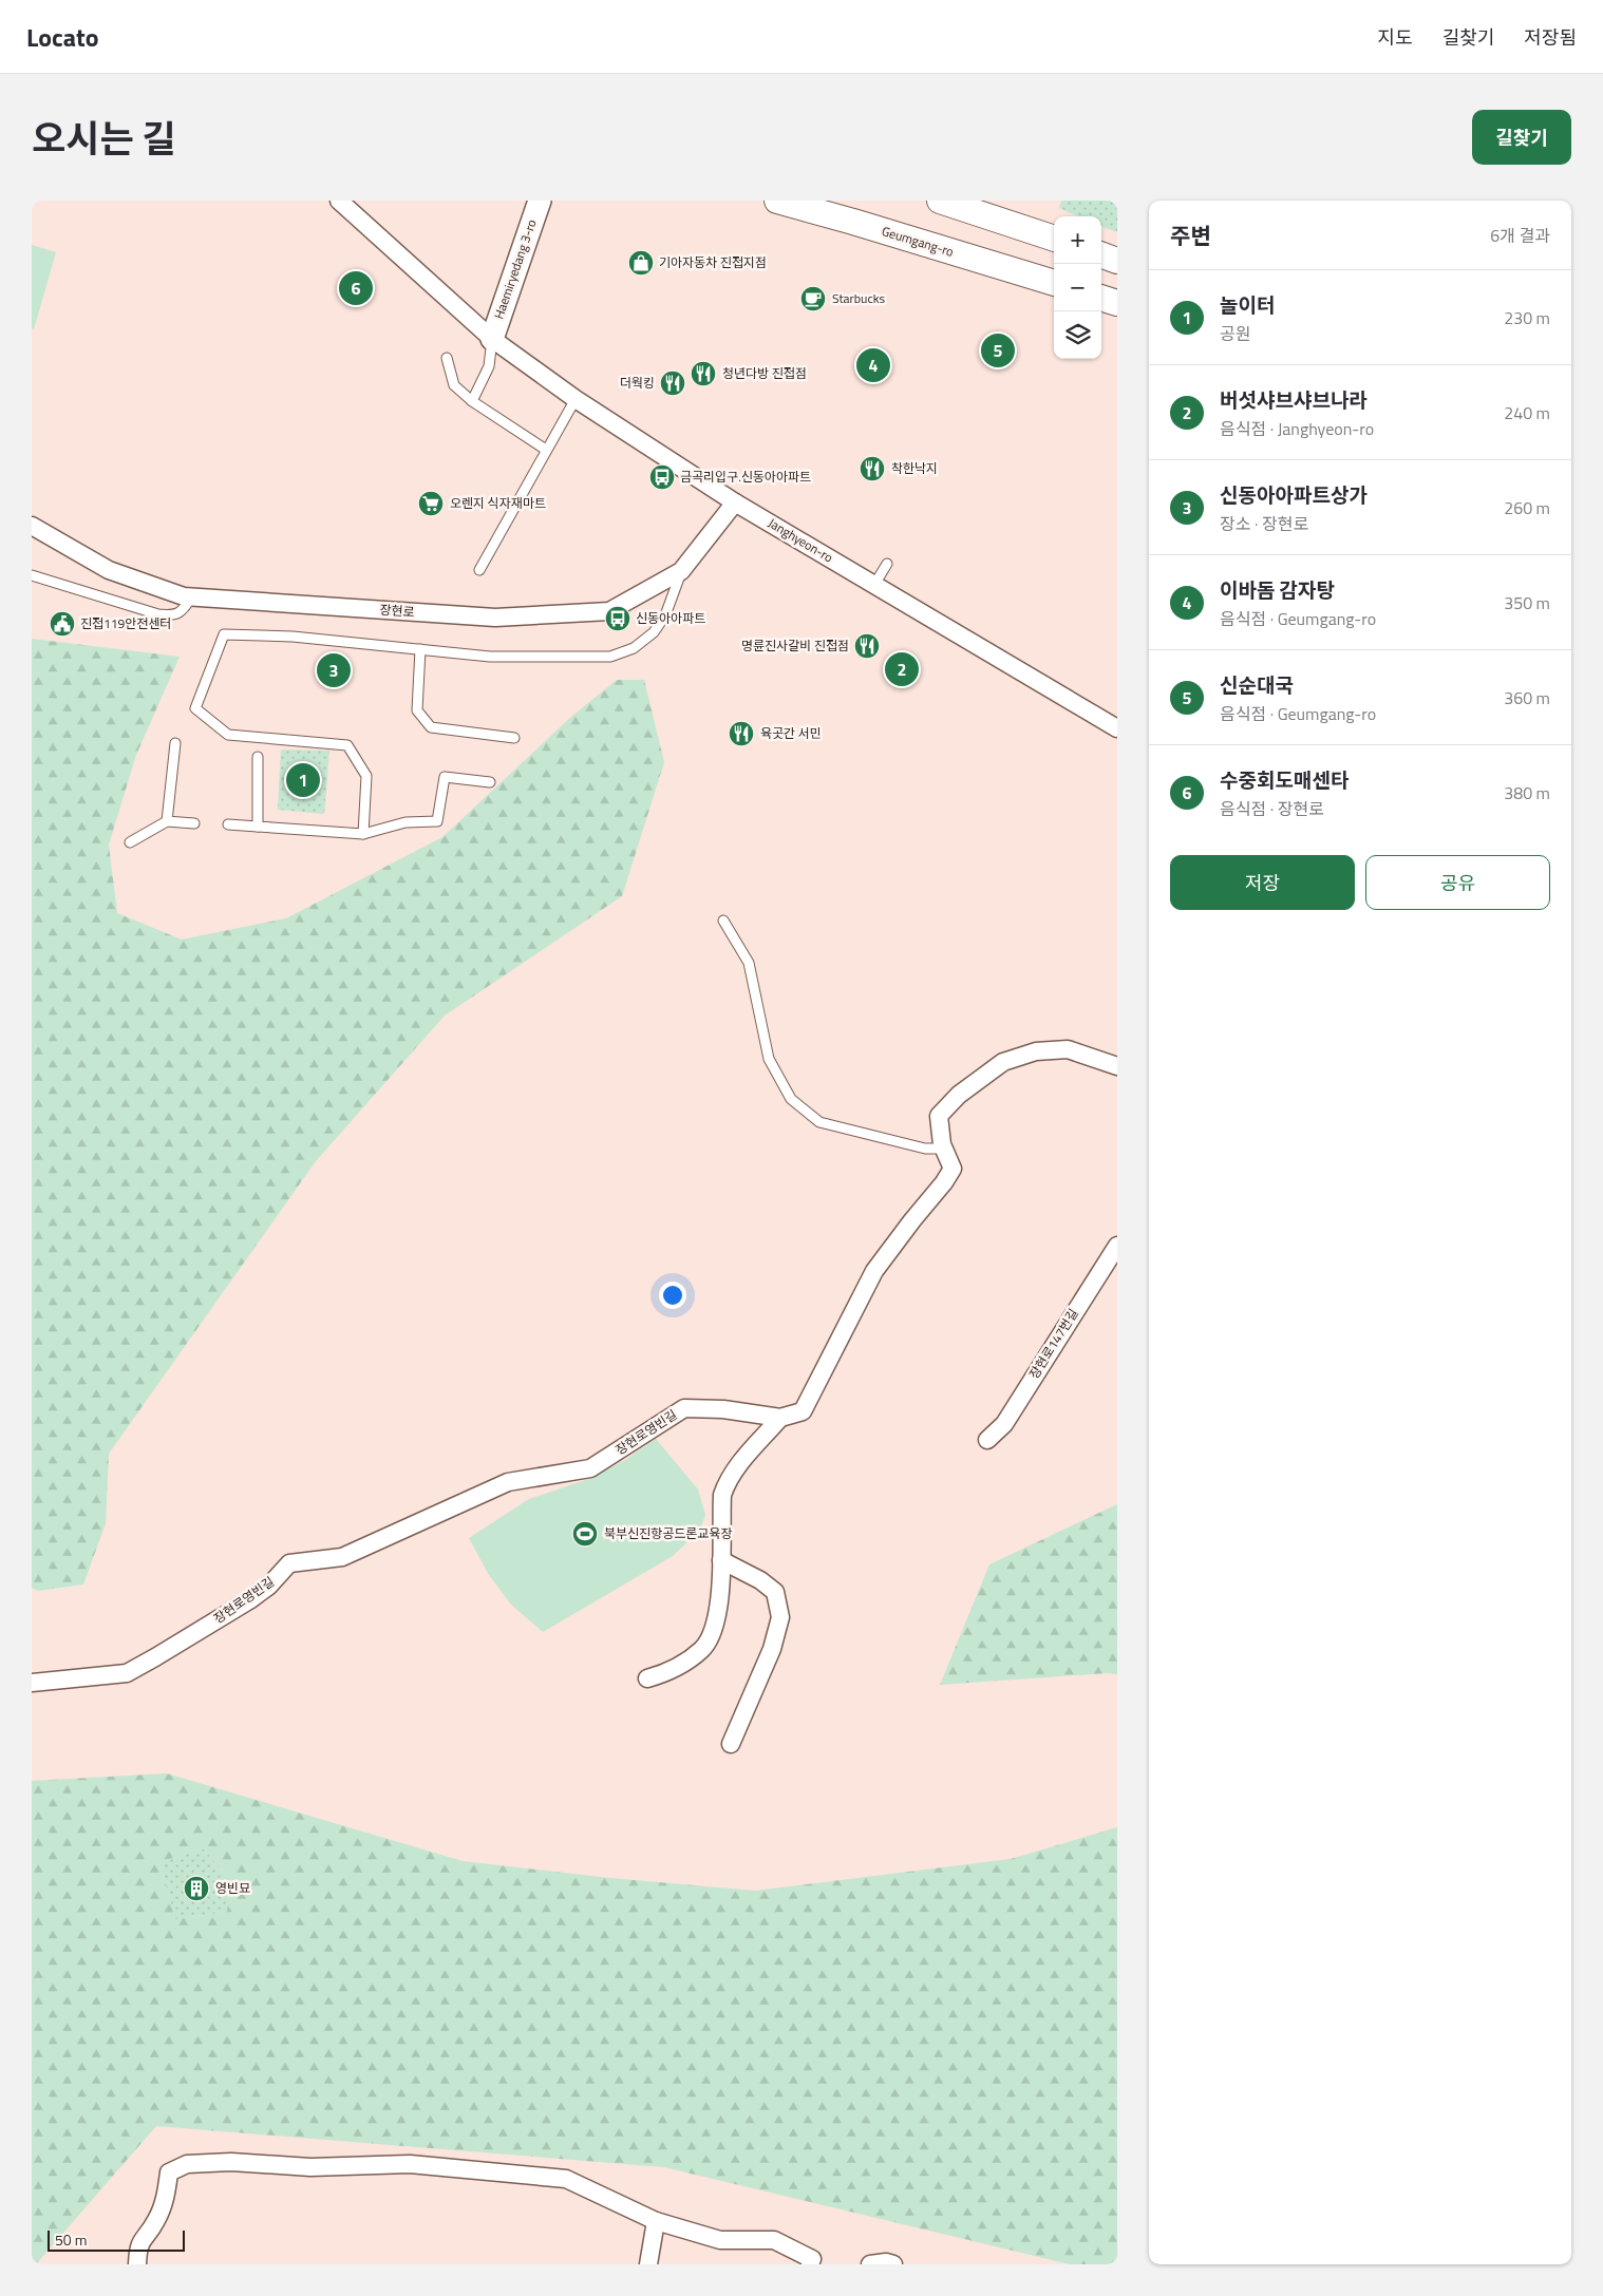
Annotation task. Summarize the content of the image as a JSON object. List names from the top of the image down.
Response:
{
  "streets": {
    "main road": ["Geumgang-ro"],
    "street": [
      "Haemiryedang 3-ro",
      "Janghyeon-ro",
      "장현로",
      "장현로147번길",
      "장현로영빈길"
    ]
  },
  "crossings": [
    ["Haemiryedang 3-ro", "Janghyeon-ro"],
    ["Janghyeon-ro", "장현로"]
  ],
  "places": {
    "shop": ["기아자동차 진접지점"],
    "cafe": ["Starbucks"],
    "restaurant": [
      "청년다방 진접점",
      "더웍킹",
      "착한낙지",
      "명륜진사갈비 진접점",
      "육곳간 서민"
    ],
    "bus stop": ["금곡리입구.신동아아파트", "신동아아파트"],
    "supermarket": ["오렌지 식자재마트"],
    "public building": ["진접119안전센터"],
    "sports": ["북부신진항공드론교육장"],
    "building": ["영빈묘"]
  },
  "scale_bar": "50 m",
  "page": {
    "header": "Locato",
    "nav": ["지도", "길찾기", "저장됨"],
    "title": "오시는 길",
    "buttons": [
      "길찾기",
      ["저장", "공유"]
    ],
    "heading": ["주변", "6개 결과"],
    "map_buttons": ["+", "−"],
    "pins": [
      "6",
      "5",
      "4",
      "2",
      "3",
      "1"
    ],
    "list": [
      {
        "mark": "1",
        "name": "놀이터",
        "note": "공원",
        "value": "230 m"
      },
      {
        "mark": "2",
        "name": "버섯샤브샤브나라",
        "note": "음식점 · Janghyeon-ro",
        "value": "240 m"
      },
      {
        "mark": "3",
        "name": "신동아아파트상가",
        "note": "장소 · 장현로",
        "value": "260 m"
      },
      {
        "mark": "4",
        "name": "이바돔 감자탕",
        "note": "음식점 · Geumgang-ro",
        "value": "350 m"
      },
      {
        "mark": "5",
        "name": "신순대국",
        "note": "음식점 · Geumgang-ro",
        "value": "360 m"
      },
      {
        "mark": "6",
        "name": "수중회도매센타",
        "note": "음식점 · 장현로",
        "value": "380 m"
      }
    ],
    "scale": "50 m"
  }
}
